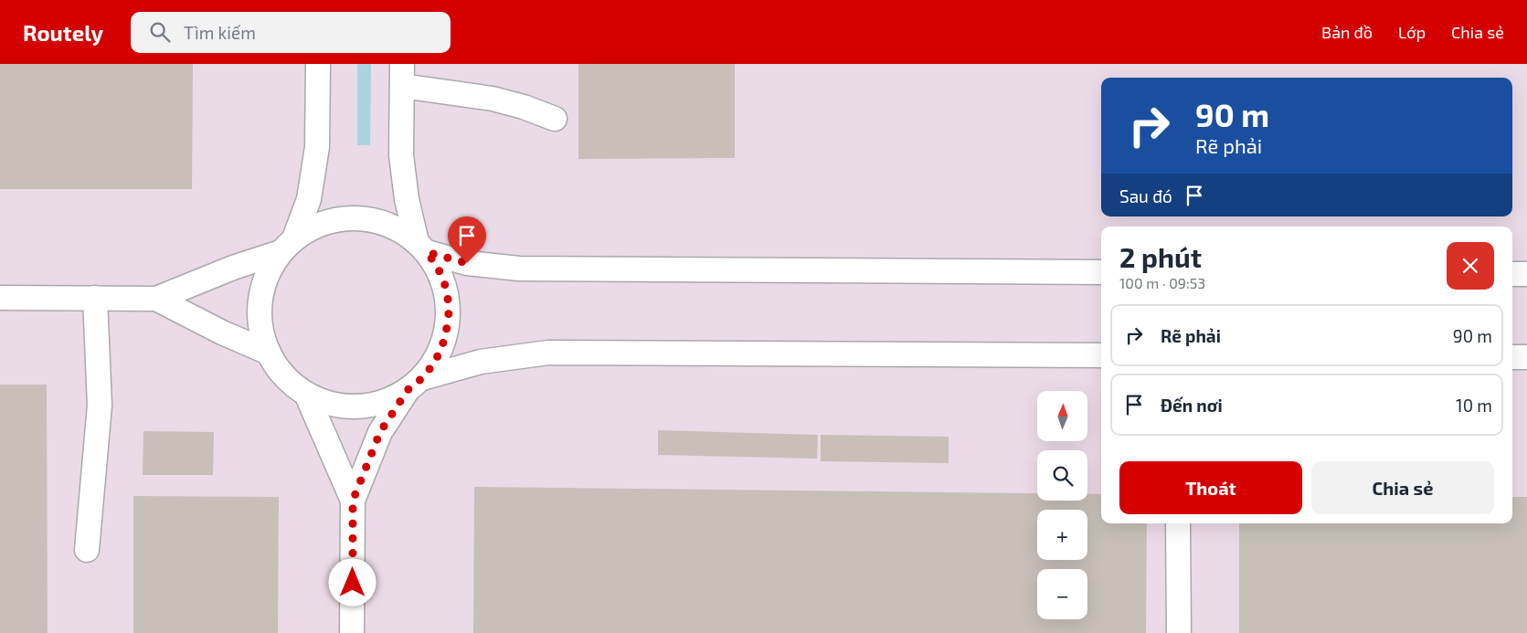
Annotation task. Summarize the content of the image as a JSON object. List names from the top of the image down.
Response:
{
  "north": "top",
  "page": {
    "header": "Routely",
    "search": "Tìm kiếm",
    "nav": ["Bản đồ", "Lớp", "Chia sẻ"],
    "turn": ["90 m", "Rẽ phải"],
    "then": "Sau đó",
    "heading": ["2 phút", "100 m · 09:53"],
    "list": [
      {
        "name": "Rẽ phải",
        "value": "90 m"
      },
      {
        "name": "Đến nơi",
        "value": "10 m"
      }
    ],
    "map_buttons": ["+", "−"],
    "buttons": ["Thoát", "Chia sẻ"]
  }
}
